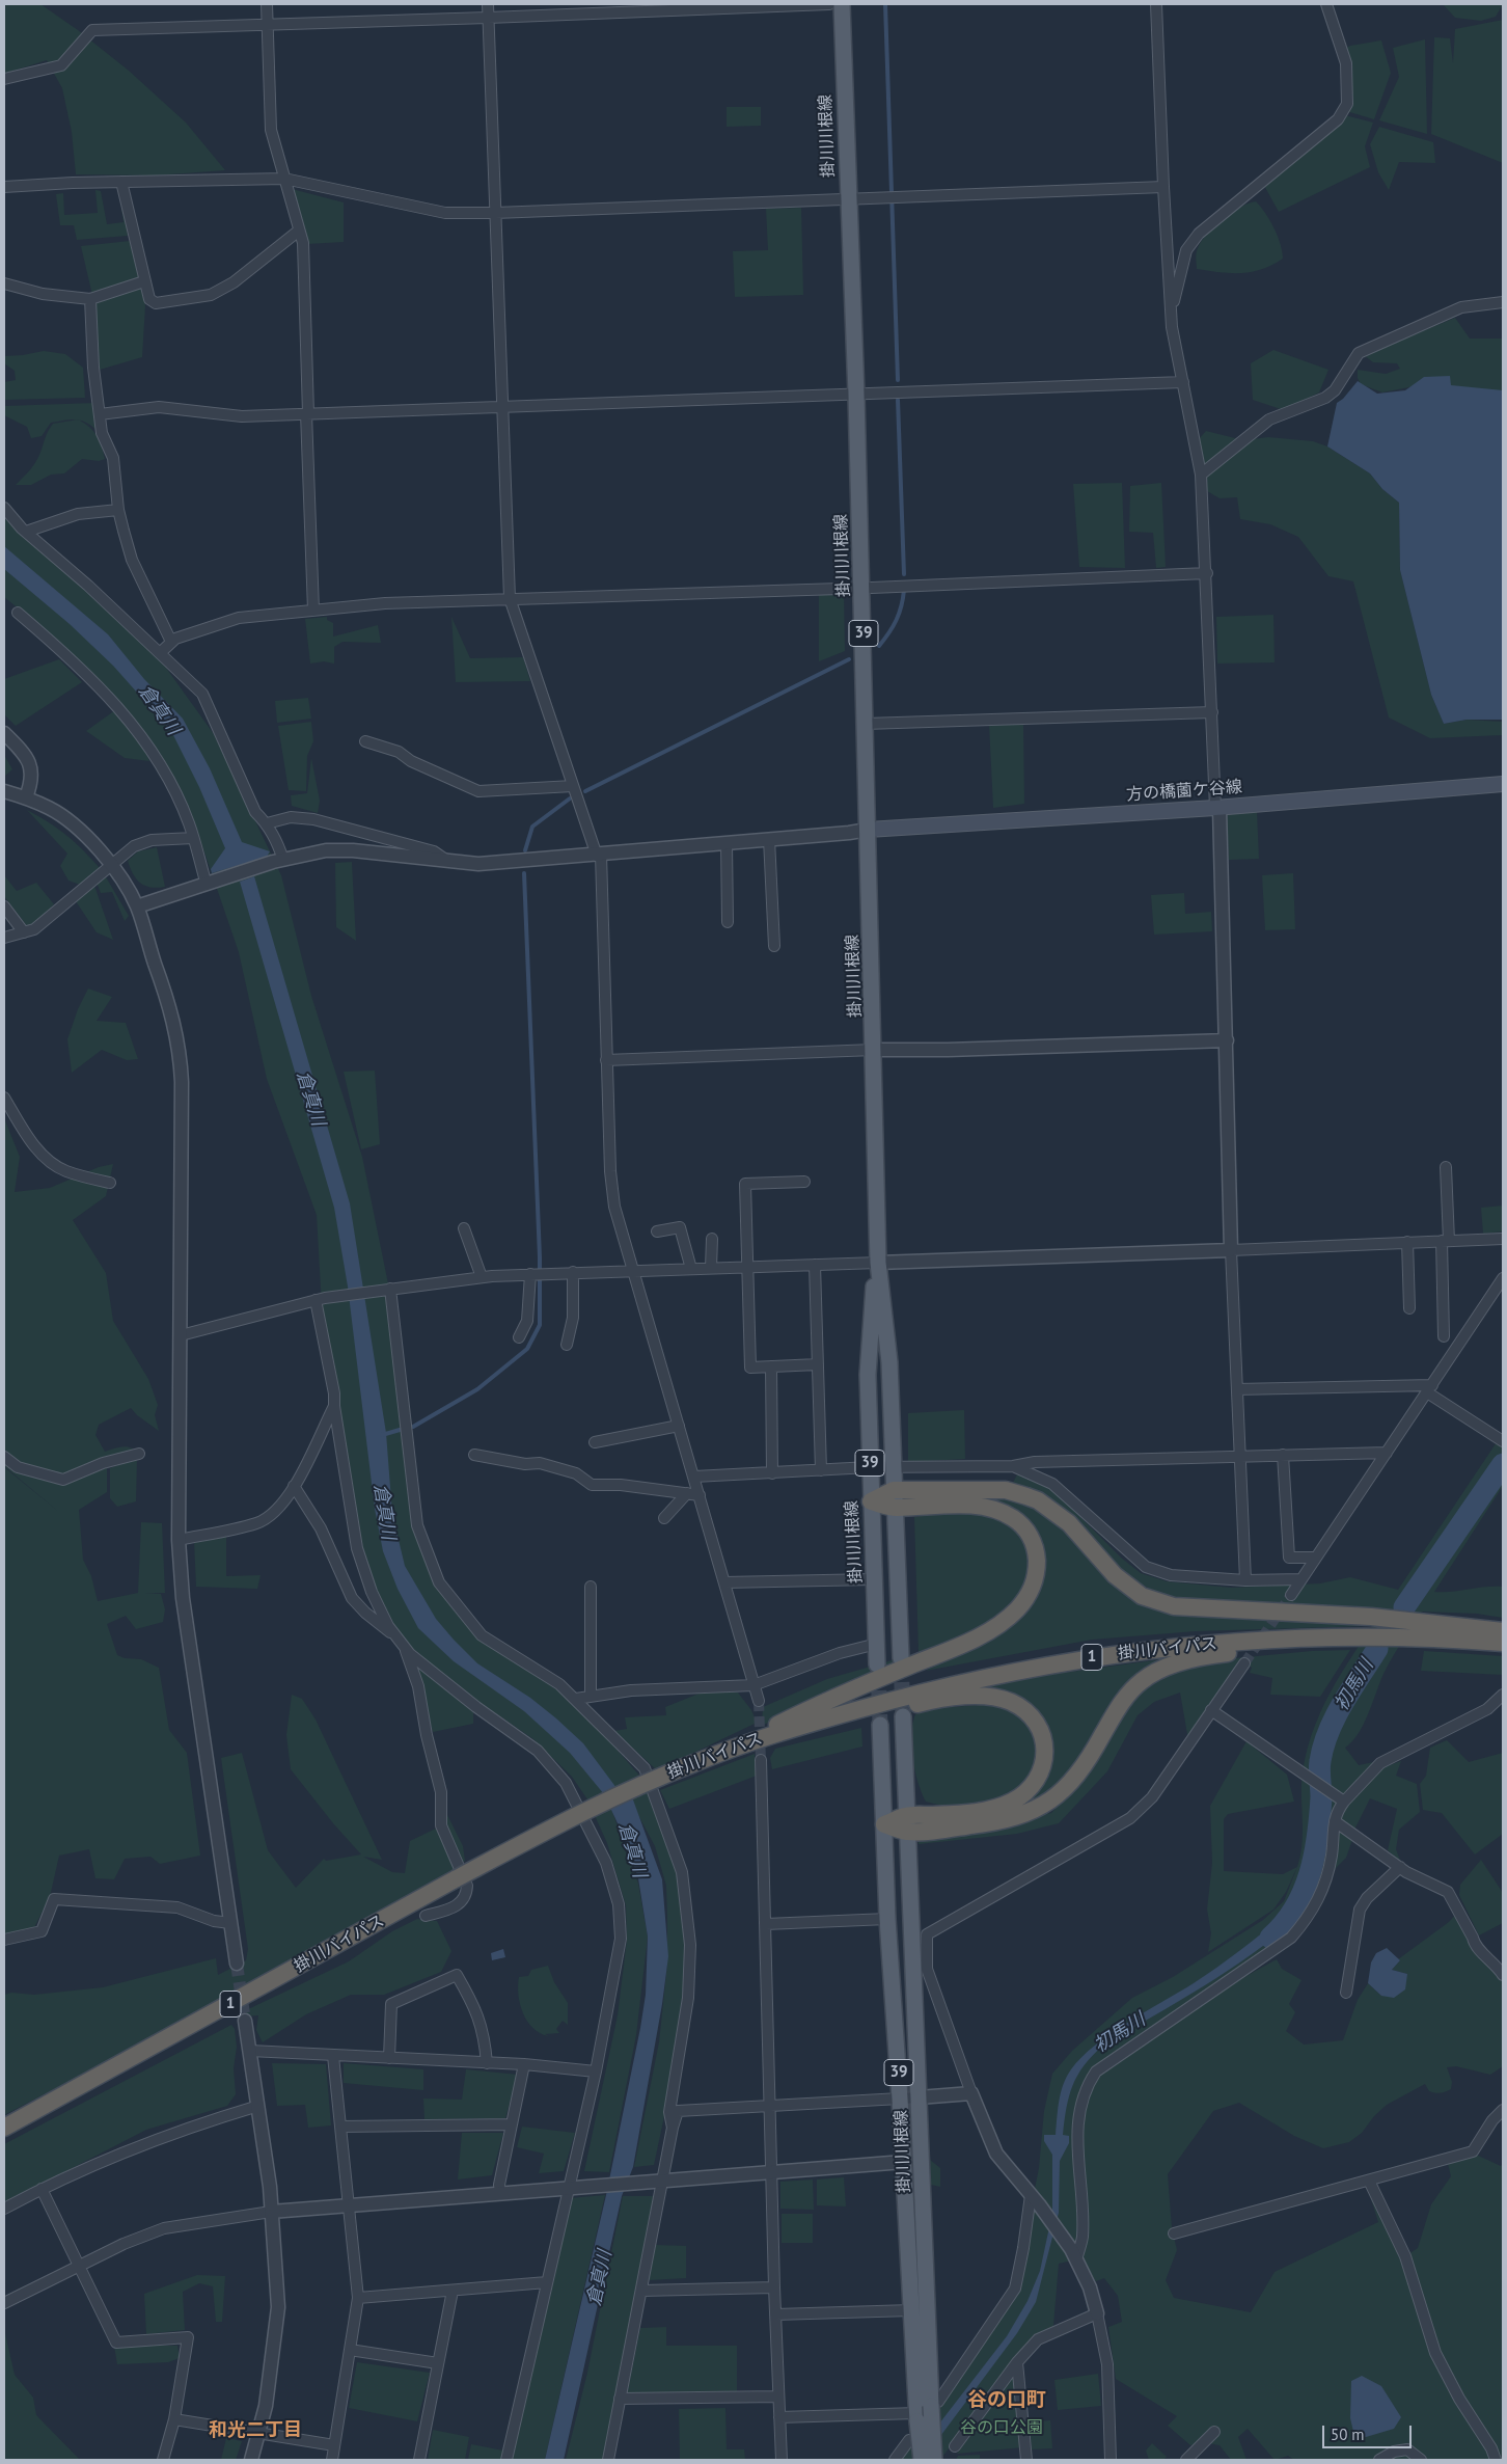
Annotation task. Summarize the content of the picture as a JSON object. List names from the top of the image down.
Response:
{
  "streets": {
    "highway": ["掛川バイパス", "1"],
    "main road": ["掛川川根線", "39", "方の橋薗ケ谷線"]
  },
  "crossings": [
    ["掛川川根線", "方の橋薗ケ谷線"]
  ],
  "districts": ["谷の口町", "和光二丁目"],
  "water": ["倉真川", "初馬川"],
  "parks": ["谷の口公園"],
  "scale_bar": "50 m"
}
